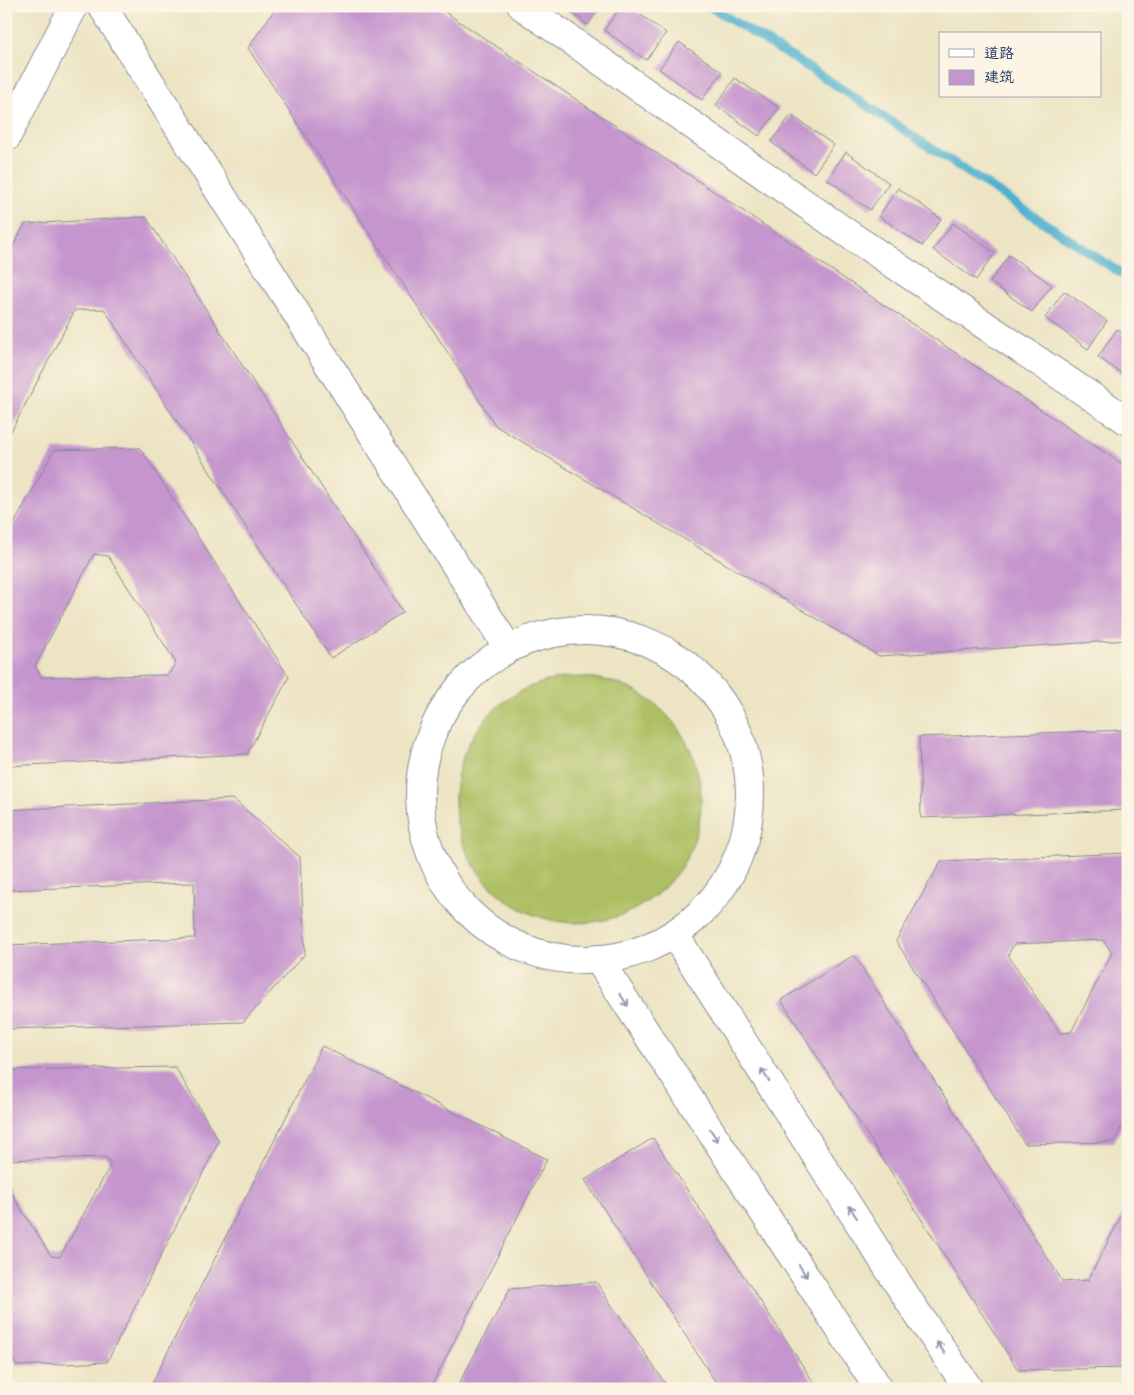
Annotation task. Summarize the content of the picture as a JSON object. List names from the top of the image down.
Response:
{
  "legend": ["道路", "建筑"]
}
